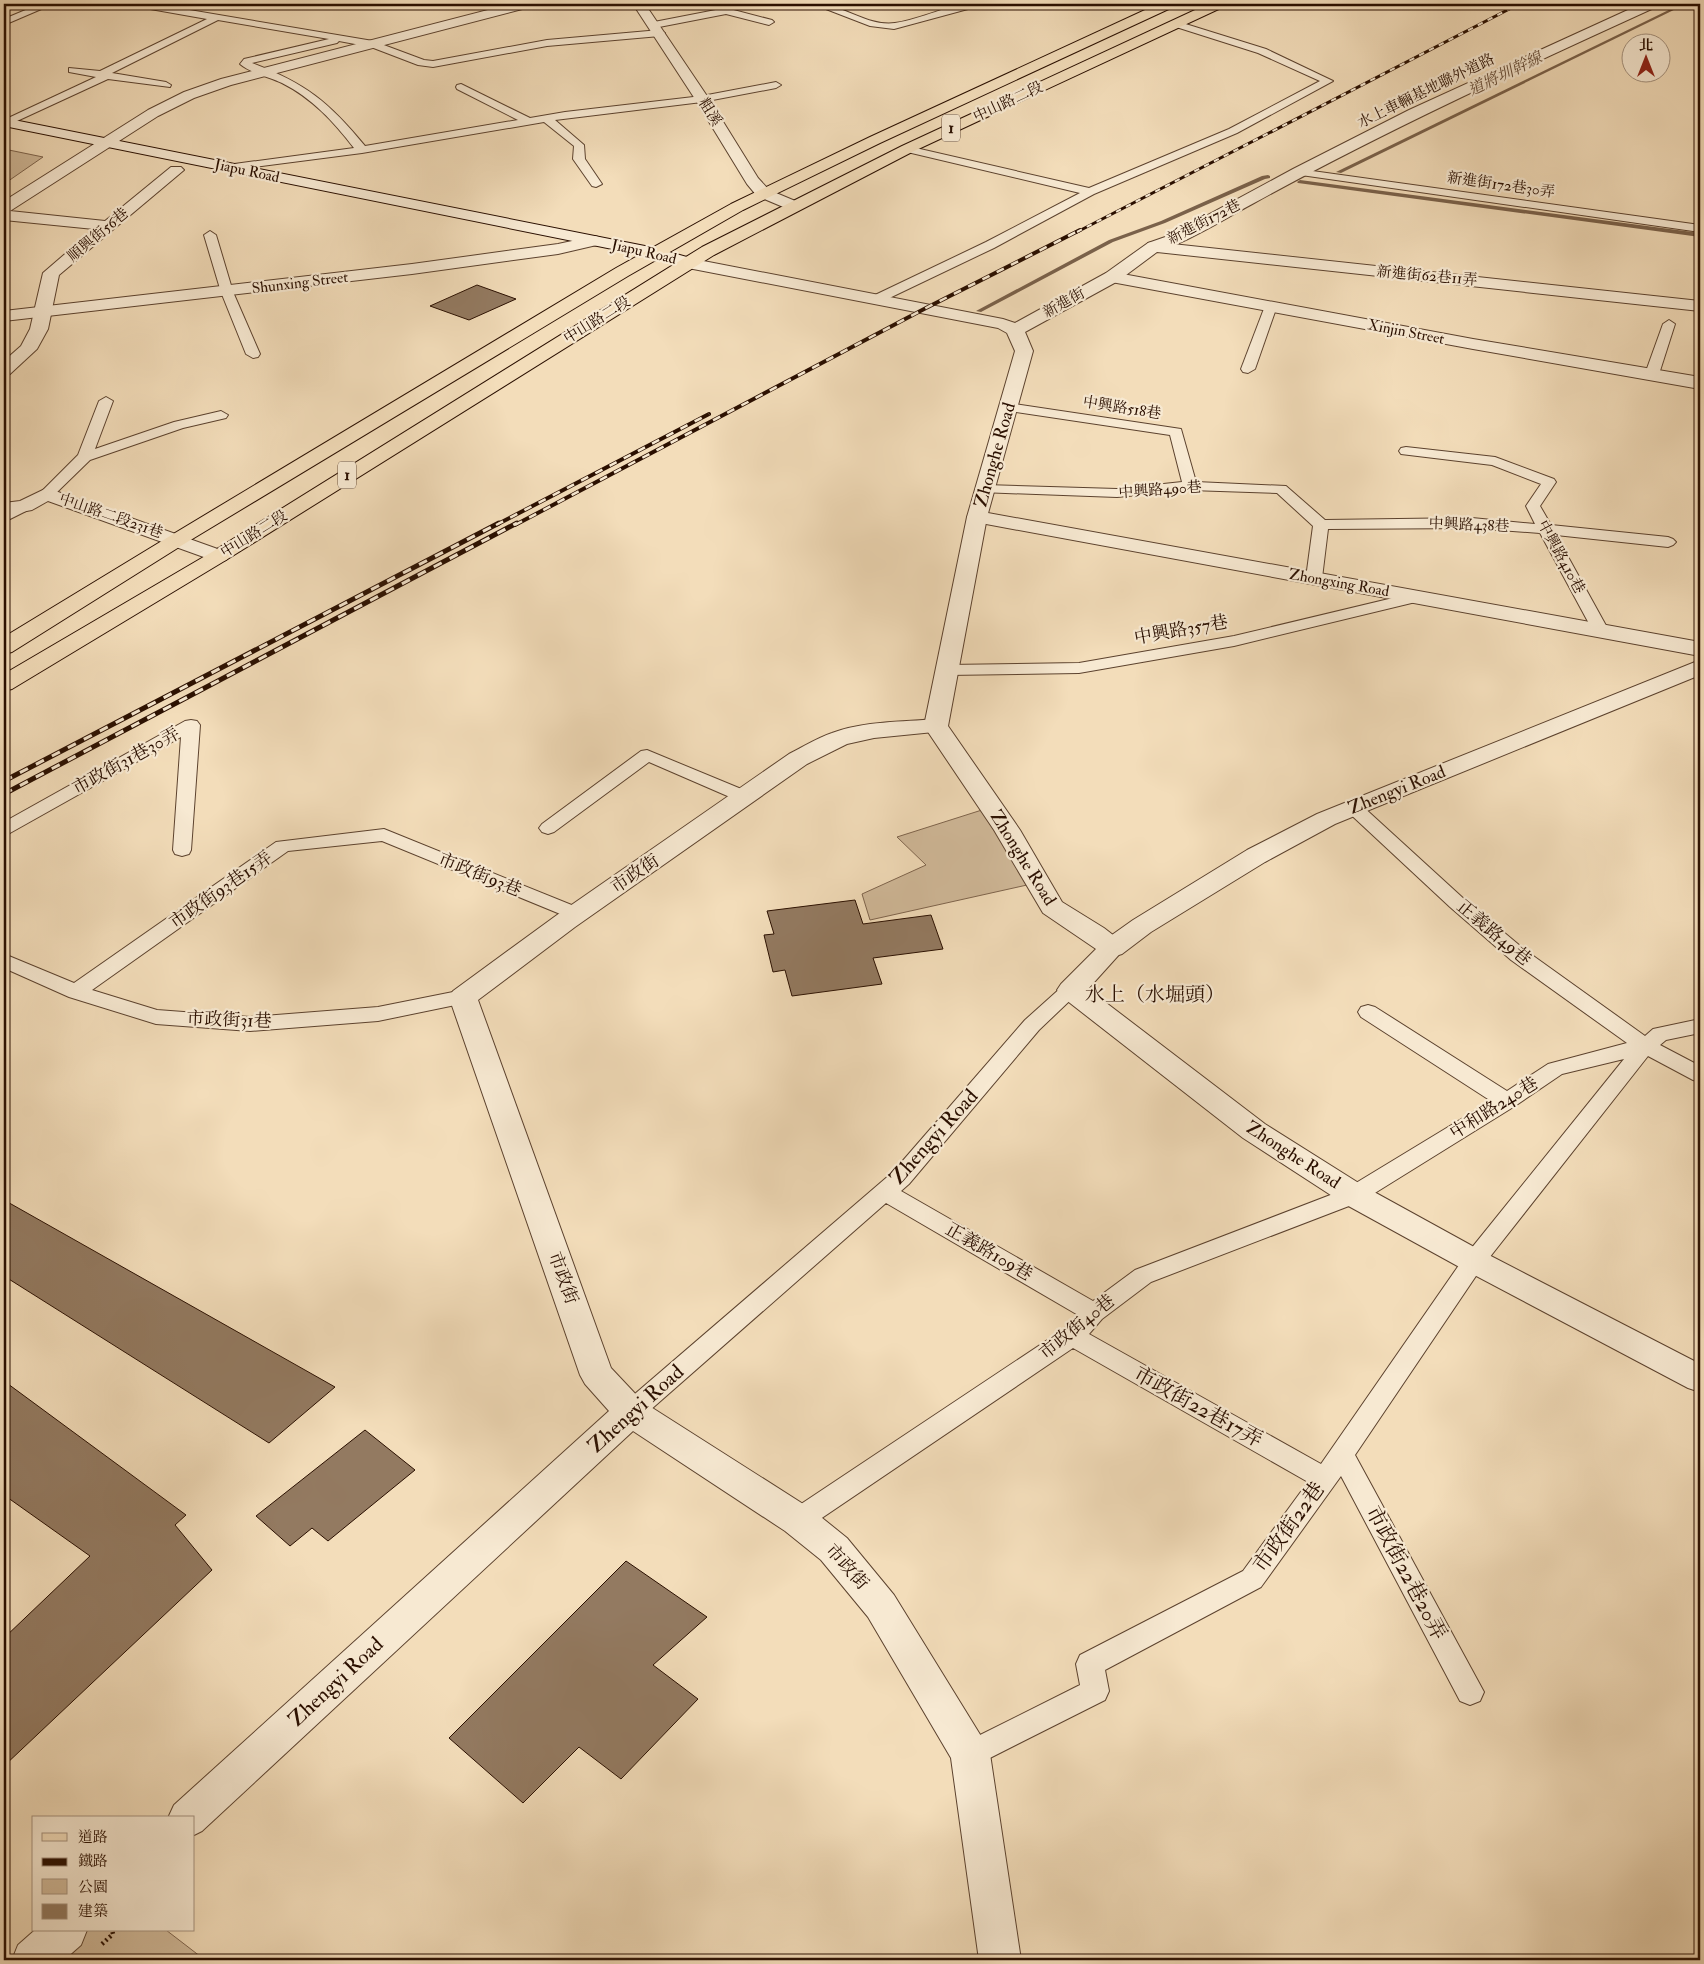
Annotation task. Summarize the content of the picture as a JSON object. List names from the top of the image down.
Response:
{
  "streets": {
    "main road": ["中山路二段", "1"],
    "street": [
      "水上車輛基地聯外道路",
      "粗溪",
      "Jiapu Road",
      "新進街172巷",
      "順興街56巷",
      "新進街62巷11弄",
      "Shunxing Street",
      "新進街",
      "Xinjin Street",
      "Zhonghe Road",
      "中山路二段231巷",
      "Zhongxing Road",
      "Zhengyi Road",
      "市政街"
    ],
    "lane": [
      "新進街172巷30弄",
      "中興路518巷",
      "中興路490巷",
      "中興路438巷",
      "中興路410巷",
      "中興路357巷",
      "市政街31巷30弄",
      "市政街93巷",
      "市政街93巷15弄",
      "正義路49巷",
      "市政街31巷",
      "中和路240巷",
      "正義路109巷",
      "市政街40巷",
      "市政街22巷17弄",
      "市政街22巷",
      "市政街22巷20弄"
    ]
  },
  "crossings": [
    ["水上車輛基地聯外道路", "新進街172巷30弄"],
    ["水上車輛基地聯外道路", "新進街172巷"],
    ["中山路二段", "粗溪"],
    ["中山路二段", "Jiapu Road"],
    ["中山路二段", "中山路二段231巷"],
    ["Jiapu Road", "順興街56巷"],
    ["Jiapu Road", "Shunxing Street"],
    ["新進街172巷30弄", "新進街172巷"],
    ["新進街172巷", "新進街62巷11弄"],
    ["新進街172巷", "新進街"],
    ["新進街172巷", "Xinjin Street"],
    ["順興街56巷", "Shunxing Street"],
    ["新進街", "Xinjin Street"],
    ["新進街", "Zhonghe Road"],
    ["中興路518巷", "Zhonghe Road"],
    ["中興路518巷", "中興路490巷"],
    ["Zhonghe Road", "中興路490巷"],
    ["Zhonghe Road", "Zhongxing Road"],
    ["Zhonghe Road", "中興路357巷"],
    ["Zhonghe Road", "Zhengyi Road"],
    ["Zhonghe Road", "市政街"],
    ["Zhonghe Road", "中和路240巷"],
    ["Zhonghe Road", "市政街40巷"],
    ["Zhonghe Road", "市政街22巷"],
    ["中興路490巷", "中興路438巷"],
    ["中興路438巷", "中興路410巷"],
    ["中興路410巷", "Zhongxing Road"],
    ["Zhongxing Road", "中興路357巷"],
    ["Zhengyi Road", "市政街"],
    ["Zhengyi Road", "正義路49巷"],
    ["Zhengyi Road", "正義路109巷"],
    ["市政街", "市政街93巷"],
    ["市政街", "市政街31巷"],
    ["市政街", "市政街40巷"],
    ["市政街", "市政街22巷"],
    ["市政街93巷", "市政街93巷15弄"],
    ["市政街93巷15弄", "市政街31巷"],
    ["正義路49巷", "中和路240巷"],
    ["中和路240巷", "市政街40巷"],
    ["中和路240巷", "市政街22巷"],
    ["正義路109巷", "市政街40巷"],
    ["市政街40巷", "市政街22巷17弄"],
    ["市政街22巷17弄", "市政街22巷"],
    ["市政街22巷", "市政街22巷20弄"]
  ],
  "districts": ["水上（水堀頭）"],
  "water": ["道將圳幹線"],
  "legend": [
    "道路",
    "鐵路",
    "公園",
    "建築"
  ],
  "north": "top"
}
